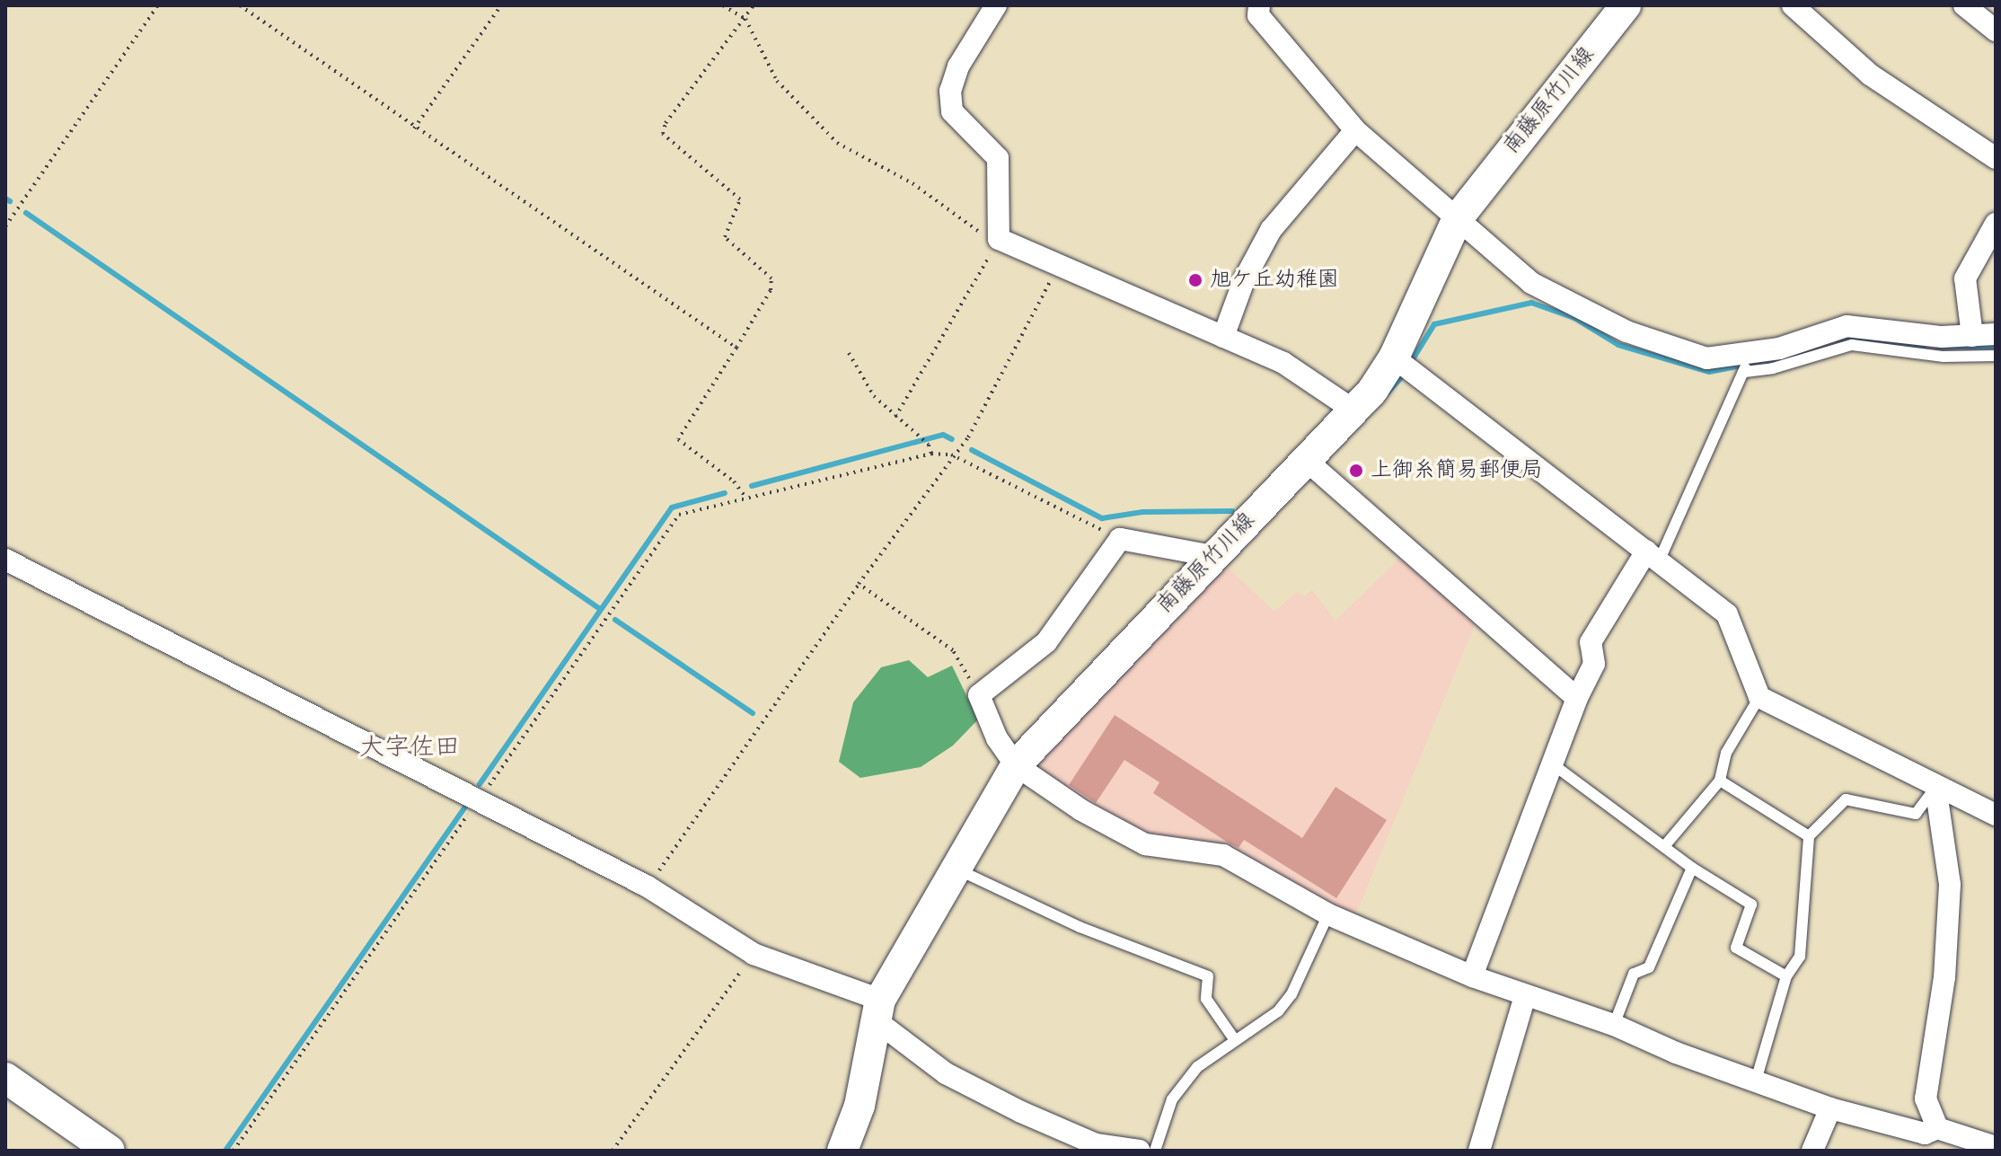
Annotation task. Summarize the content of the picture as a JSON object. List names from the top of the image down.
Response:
{
  "streets": {
    "main road": ["南藤原竹川線"]
  },
  "districts": ["大字佐田"],
  "places": ["旭ケ丘幼稚園", "上御糸簡易郵便局"]
}
